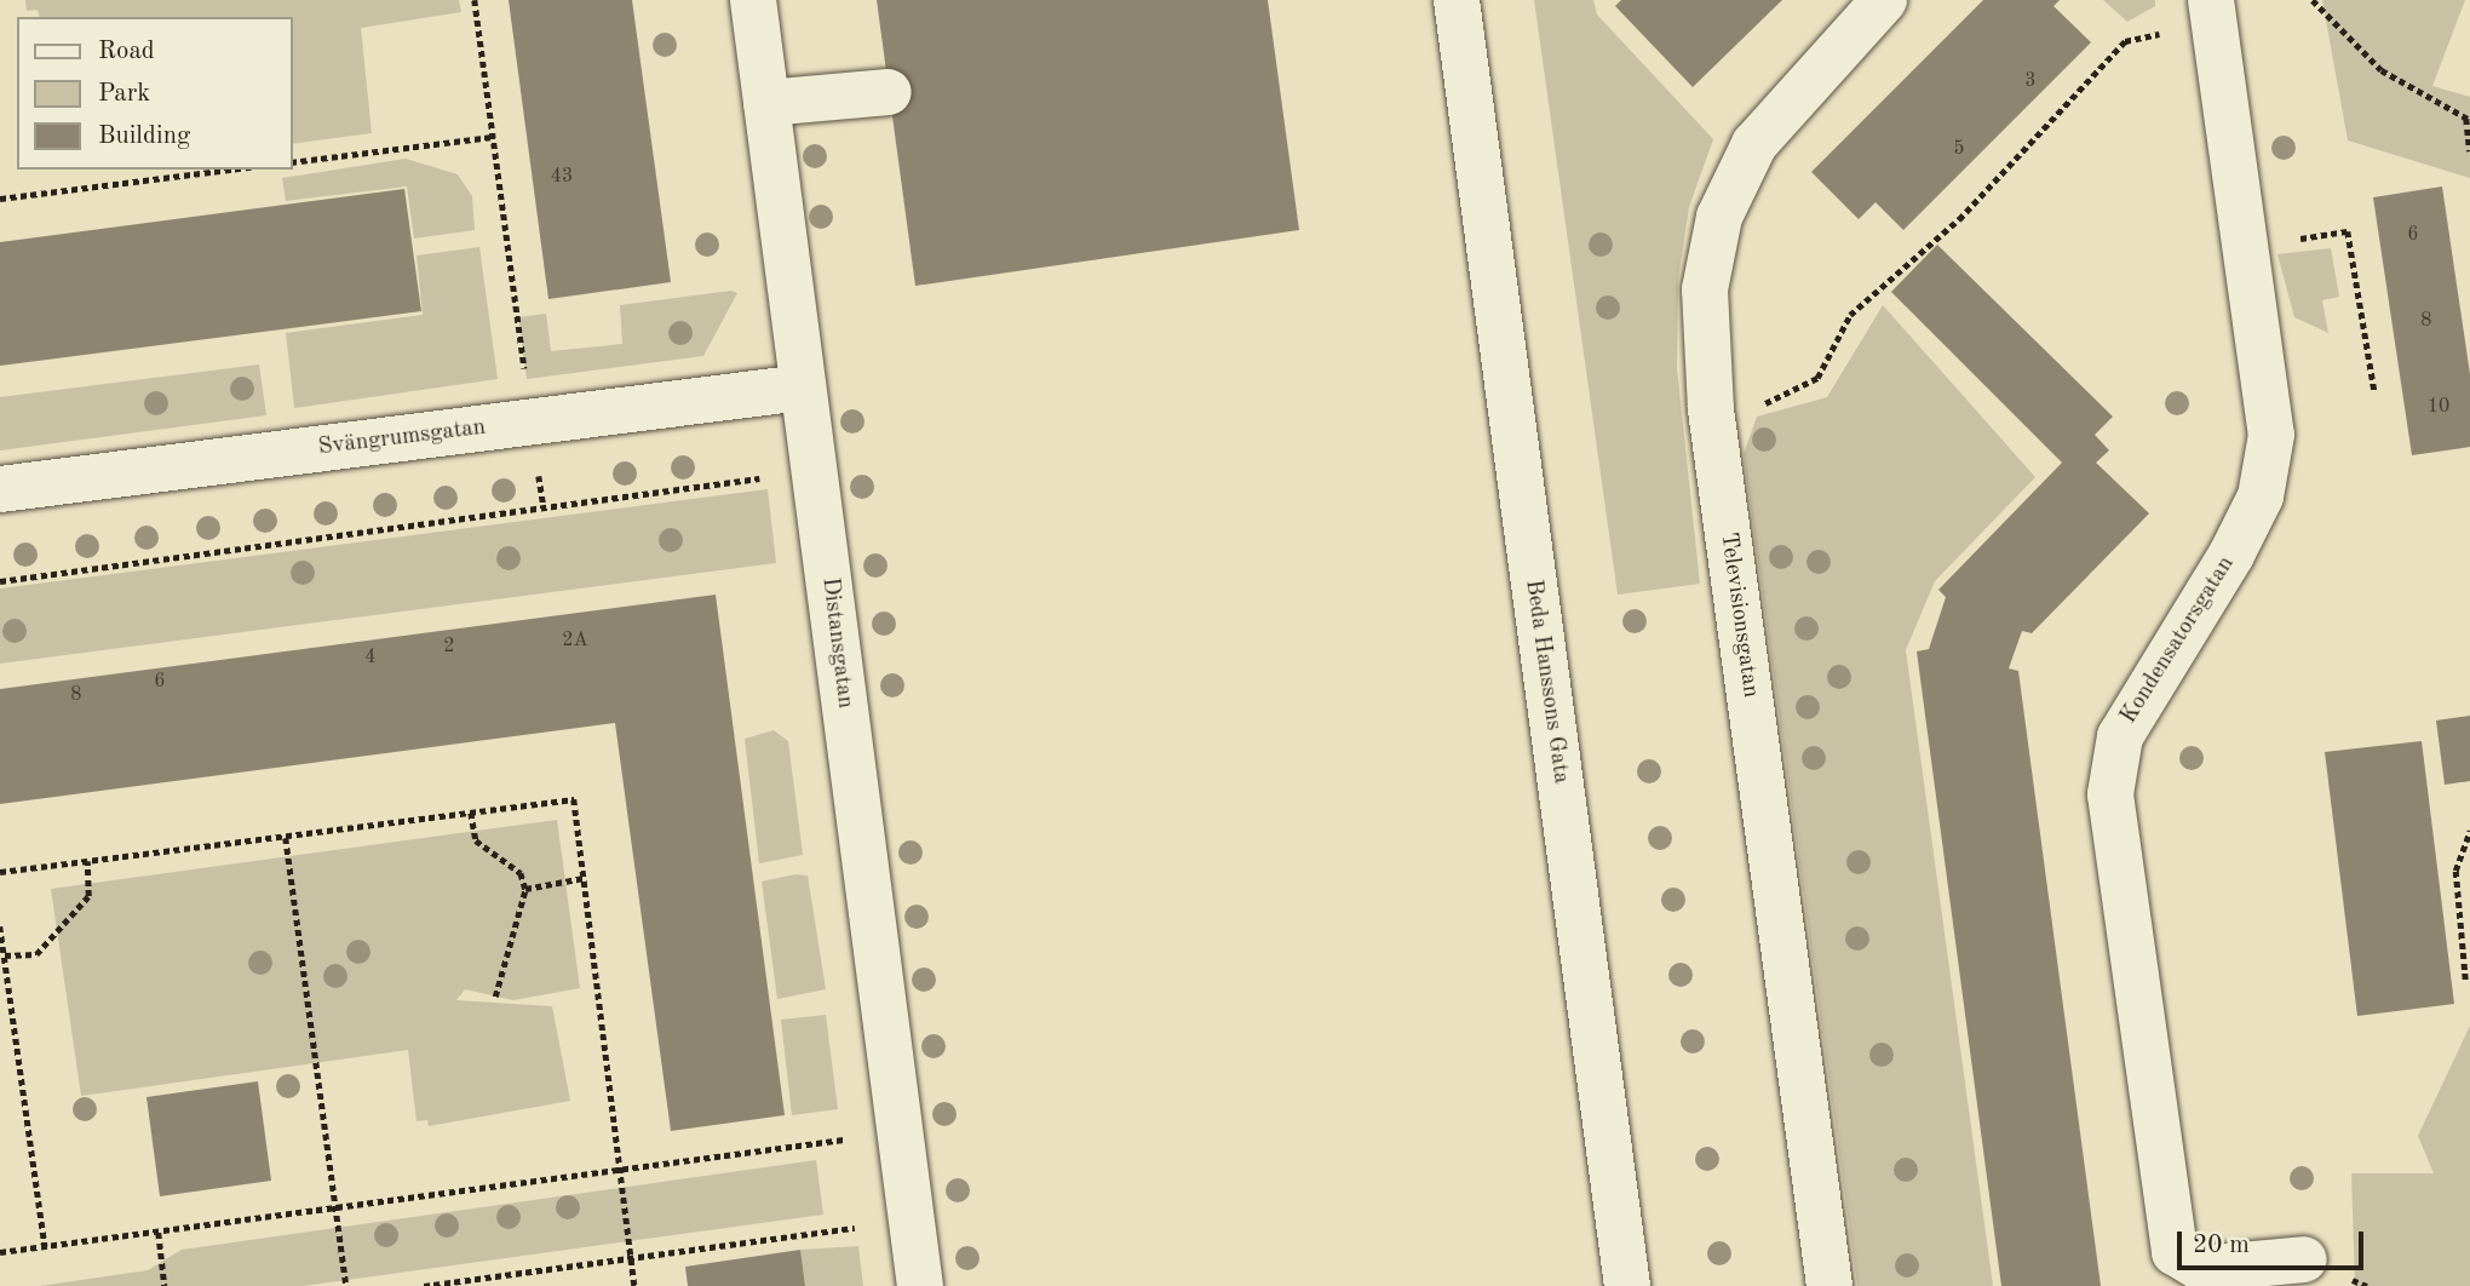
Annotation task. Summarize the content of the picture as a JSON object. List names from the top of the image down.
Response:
{
  "streets": {
    "street": [
      "Svängrumsgatan",
      "Televisionsgatan",
      "Kondensatorsgatan",
      "Distansgatan",
      "Beda Hanssons Gata"
    ]
  },
  "crossings": [
    ["Svängrumsgatan", "Distansgatan"]
  ],
  "house_numbers": [
    "3",
    "5",
    "43",
    "6",
    "8",
    "10",
    "2A",
    "2",
    "4",
    "6",
    "8"
  ],
  "legend": ["Road", "Park", "Building"],
  "scale_bar": "20 m"
}
